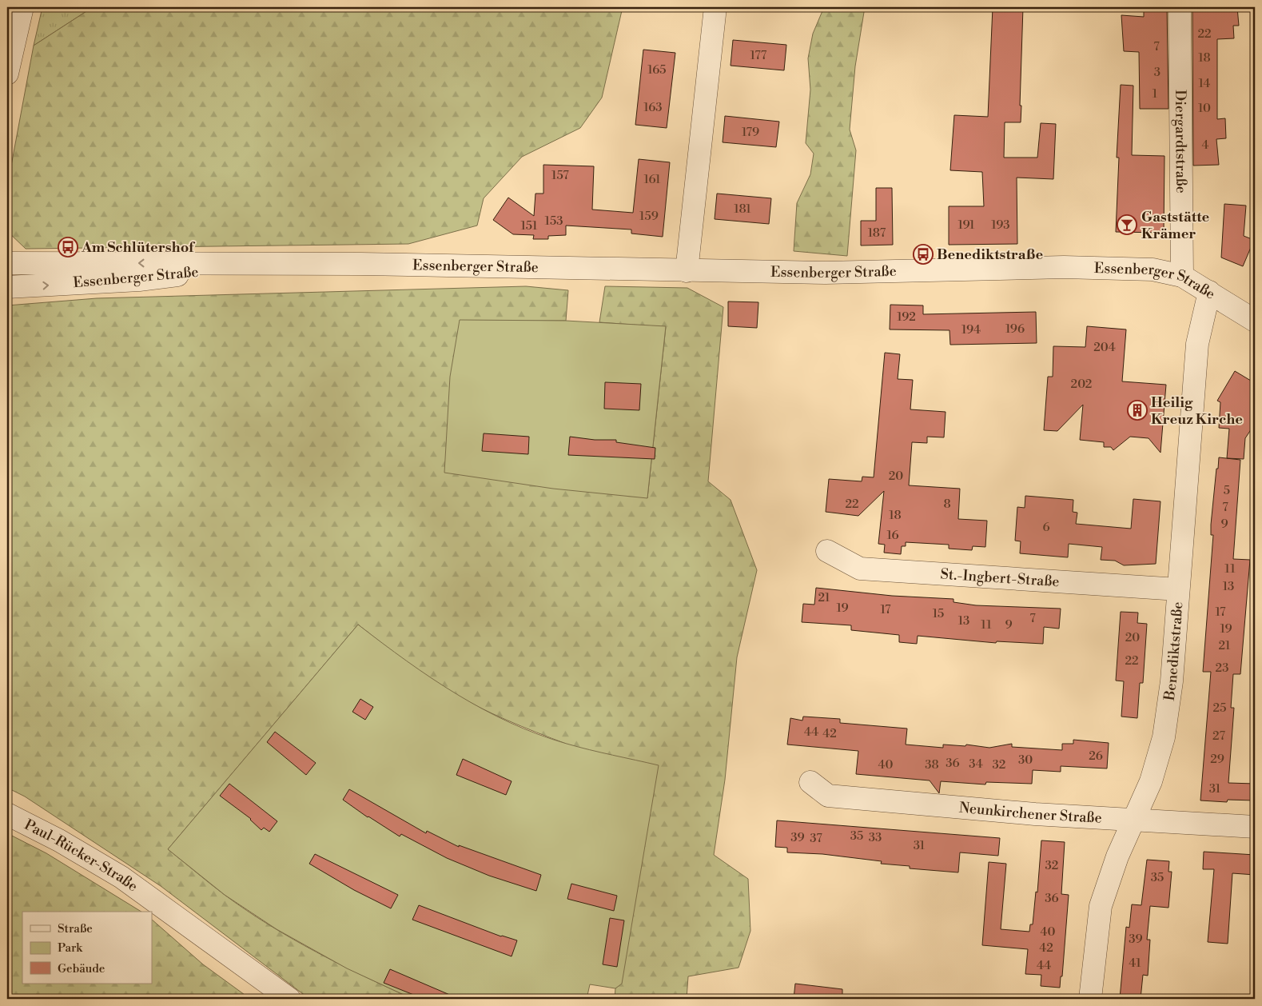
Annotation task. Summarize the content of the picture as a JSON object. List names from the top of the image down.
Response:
{
  "streets": {
    "street": [
      "Diergardtstraße",
      "Essenberger Straße",
      "St.-Ingbert-Straße",
      "Benediktstraße",
      "Neunkirchener Straße",
      "Paul-Rücker-Straße"
    ]
  },
  "crossings": [
    ["Diergardtstraße", "Essenberger Straße"],
    ["Essenberger Straße", "Benediktstraße"],
    ["St.-Ingbert-Straße", "Benediktstraße"],
    ["Benediktstraße", "Neunkirchener Straße"]
  ],
  "places": {
    "bar": ["Gaststätte Krämer"],
    "bus stop": ["Am Schlütershof", "Benediktstraße"],
    "building": ["Heilig Kreuz Kirche"]
  },
  "house_numbers": [
    "22",
    "7",
    "177",
    "18",
    "165",
    "3",
    "14",
    "1",
    "163",
    "10",
    "179",
    "4",
    "157",
    "161",
    "181",
    "159",
    "153",
    "191",
    "193",
    "151",
    "187",
    "192",
    "196",
    "194",
    "204",
    "202",
    "20",
    "5",
    "22",
    "8",
    "7",
    "18",
    "9",
    "6",
    "16",
    "11",
    "13",
    "21",
    "19",
    "17",
    "17",
    "15",
    "7",
    "13",
    "11",
    "9",
    "19",
    "20",
    "21",
    "22",
    "23",
    "25",
    "44",
    "42",
    "27",
    "26",
    "29",
    "30",
    "36",
    "34",
    "40",
    "38",
    "32",
    "31",
    "35",
    "39",
    "33",
    "37",
    "31",
    "32",
    "35",
    "36",
    "40",
    "39",
    "42",
    "41",
    "44"
  ],
  "legend": ["Straße", "Park", "Gebäude"]
}
